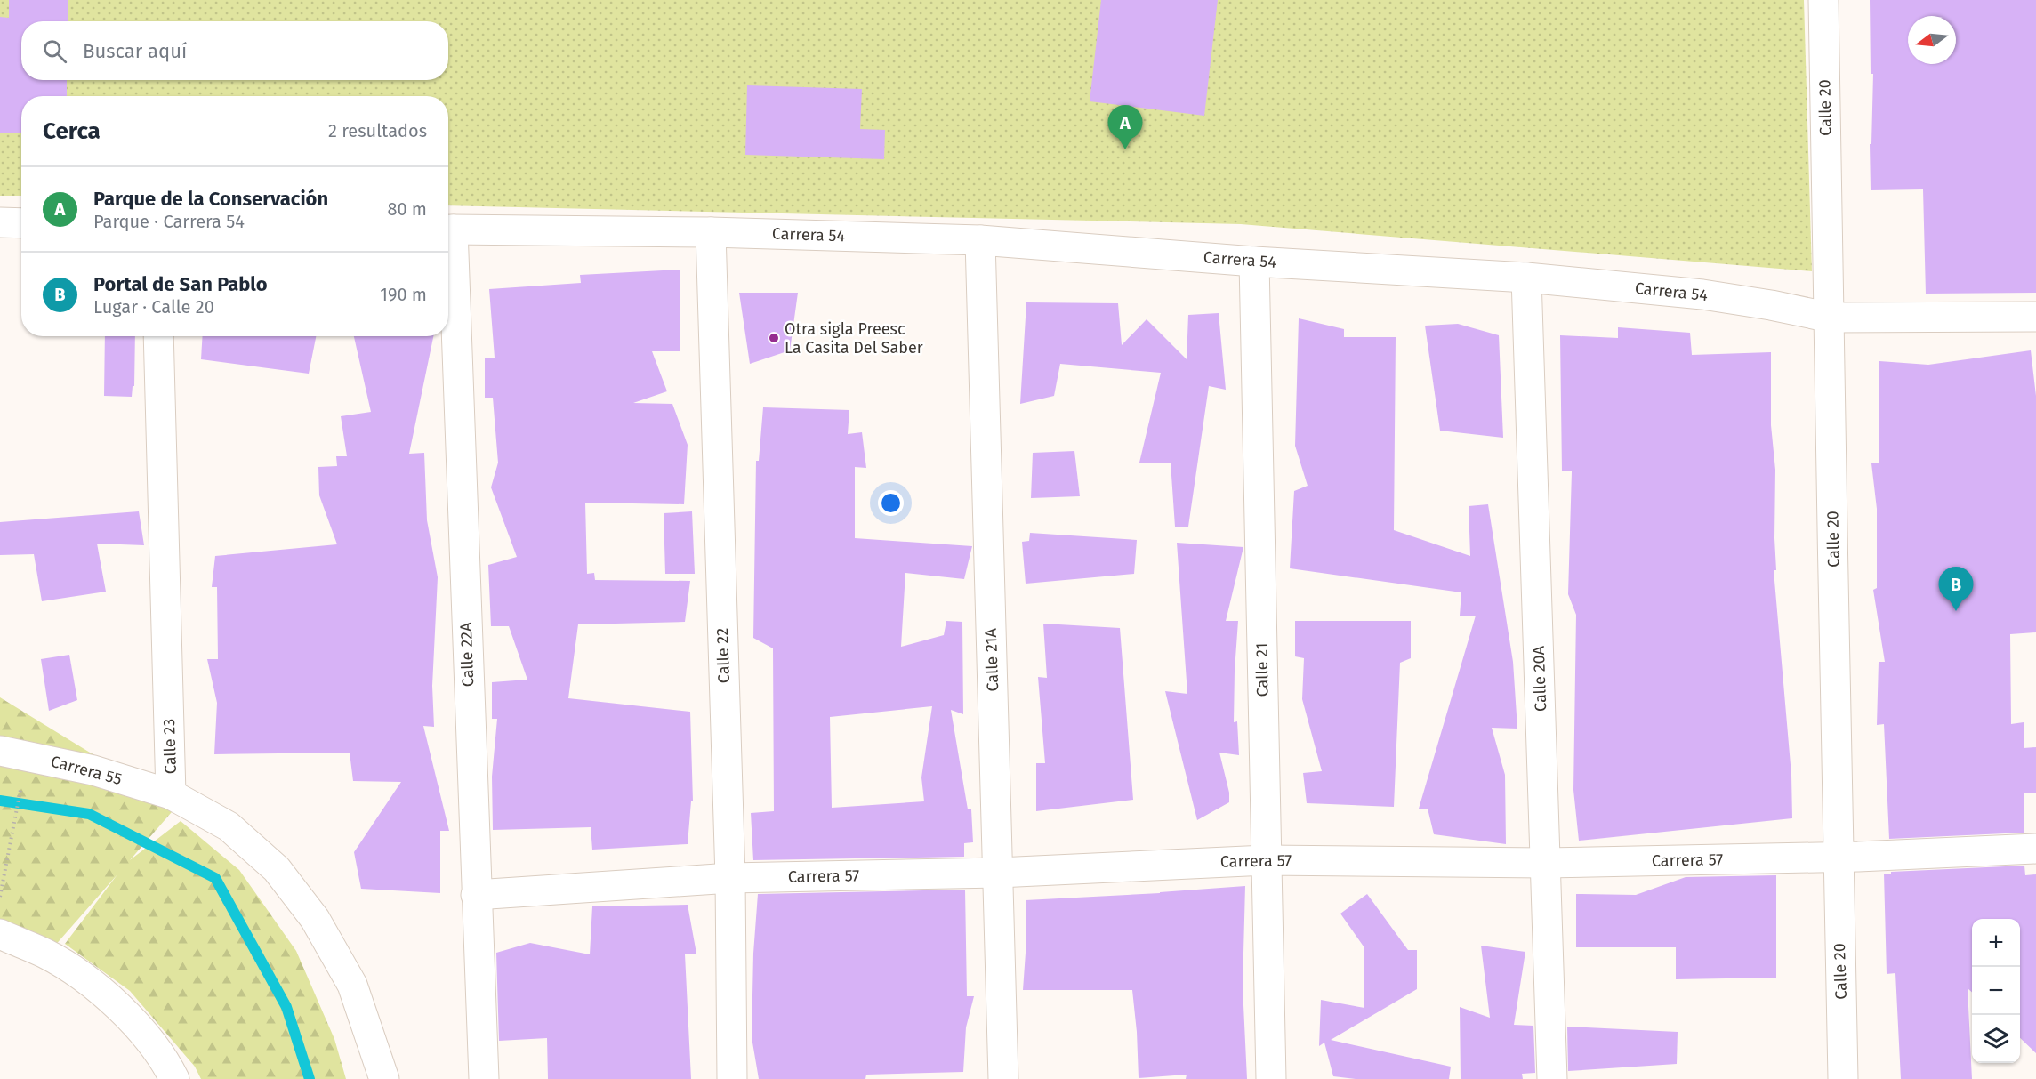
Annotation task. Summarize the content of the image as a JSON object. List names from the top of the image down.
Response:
{
  "streets": {
    "street": [
      "Calle 20",
      "Carrera 54",
      "Calle 22A",
      "Calle 22",
      "Calle 21A",
      "Calle 21",
      "Calle 20A",
      "Calle 23",
      "Carrera 55",
      "Carrera 57"
    ]
  },
  "crossings": [
    ["Calle 20", "Carrera 54"],
    ["Calle 20", "Carrera 57"],
    ["Carrera 54", "Calle 22"],
    ["Carrera 54", "Calle 21A"],
    ["Carrera 54", "Calle 21"],
    ["Carrera 54", "Calle 20A"],
    ["Calle 22A", "Carrera 57"],
    ["Calle 22", "Carrera 57"],
    ["Calle 21A", "Carrera 57"],
    ["Calle 21", "Carrera 57"],
    ["Calle 20A", "Carrera 57"],
    ["Calle 23", "Carrera 55"]
  ],
  "places": ["Otra sigla Preesc La Casita Del Saber"],
  "north": "left",
  "page": {
    "search": "Buscar aquí",
    "heading": ["Cerca", "2 resultados"],
    "pins": ["A", "B"],
    "list": [
      {
        "mark": "A",
        "name": "Parque de la Conservación",
        "note": "Parque · Carrera 54",
        "value": "80 m"
      },
      {
        "mark": "B",
        "name": "Portal de San Pablo",
        "note": "Lugar · Calle 20",
        "value": "190 m"
      }
    ],
    "map_buttons": ["+", "−"]
  }
}
